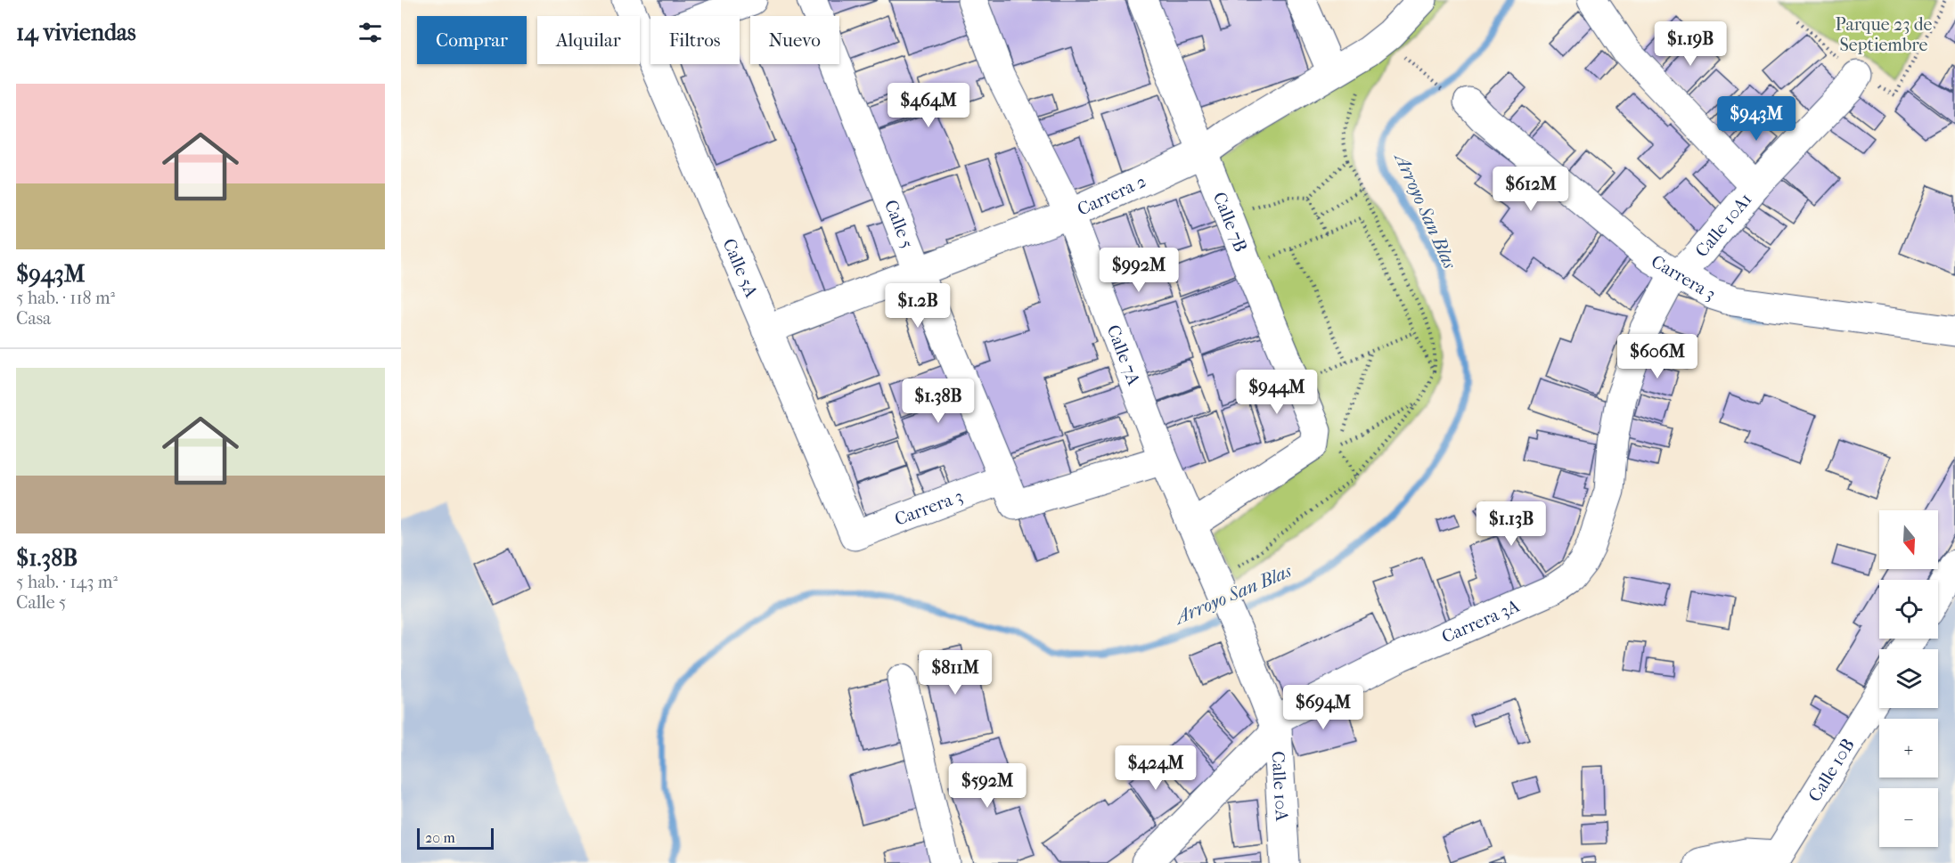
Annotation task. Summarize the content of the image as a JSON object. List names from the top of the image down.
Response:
{
  "streets": {
    "street": [
      "Carrera 2",
      "Calle 7B",
      "Calle 5",
      "Calle 10A1",
      "Calle 5A",
      "Carrera 3",
      "Calle 7A",
      "Carrera 3A",
      "Calle 10B",
      "Calle 10A"
    ]
  },
  "crossings": [
    ["Carrera 2", "Calle 7B"],
    ["Carrera 2", "Calle 5"],
    ["Carrera 2", "Calle 5A"],
    ["Carrera 2", "Calle 7A"],
    ["Calle 5", "Carrera 3"],
    ["Calle 5", "Calle 7A"],
    ["Calle 10A1", "Carrera 3"],
    ["Calle 10A1", "Carrera 3A"],
    ["Calle 5A", "Carrera 3"],
    ["Calle 7A", "Calle 10A"],
    ["Carrera 3A", "Calle 10A"]
  ],
  "water": ["Arroyo San Blas"],
  "parks": ["Parque 23 de Septiembre"],
  "scale_bar": "20 m",
  "north": "bottom",
  "page": {
    "heading": "14 viviendas",
    "chip": [
      "Comprar",
      "Alquilar",
      "Filtros",
      "Nuevo"
    ],
    "price": [
      "$1.19B",
      "$464M",
      "$943M",
      "$612M",
      "$992M",
      "$1.2B",
      "$606M",
      "$944M",
      "$1.38B",
      "$1.13B",
      "$811M",
      "$694M",
      "$424M",
      "$592M"
    ],
    "list": [
      {
        "name": "$943M",
        "note": "5 hab. · 118 m² · Casa"
      },
      {
        "name": "$1.38B",
        "note": "5 hab. · 143 m² · Calle 5"
      }
    ],
    "map_buttons": ["+", "−"],
    "scale": "20 m"
  }
}
